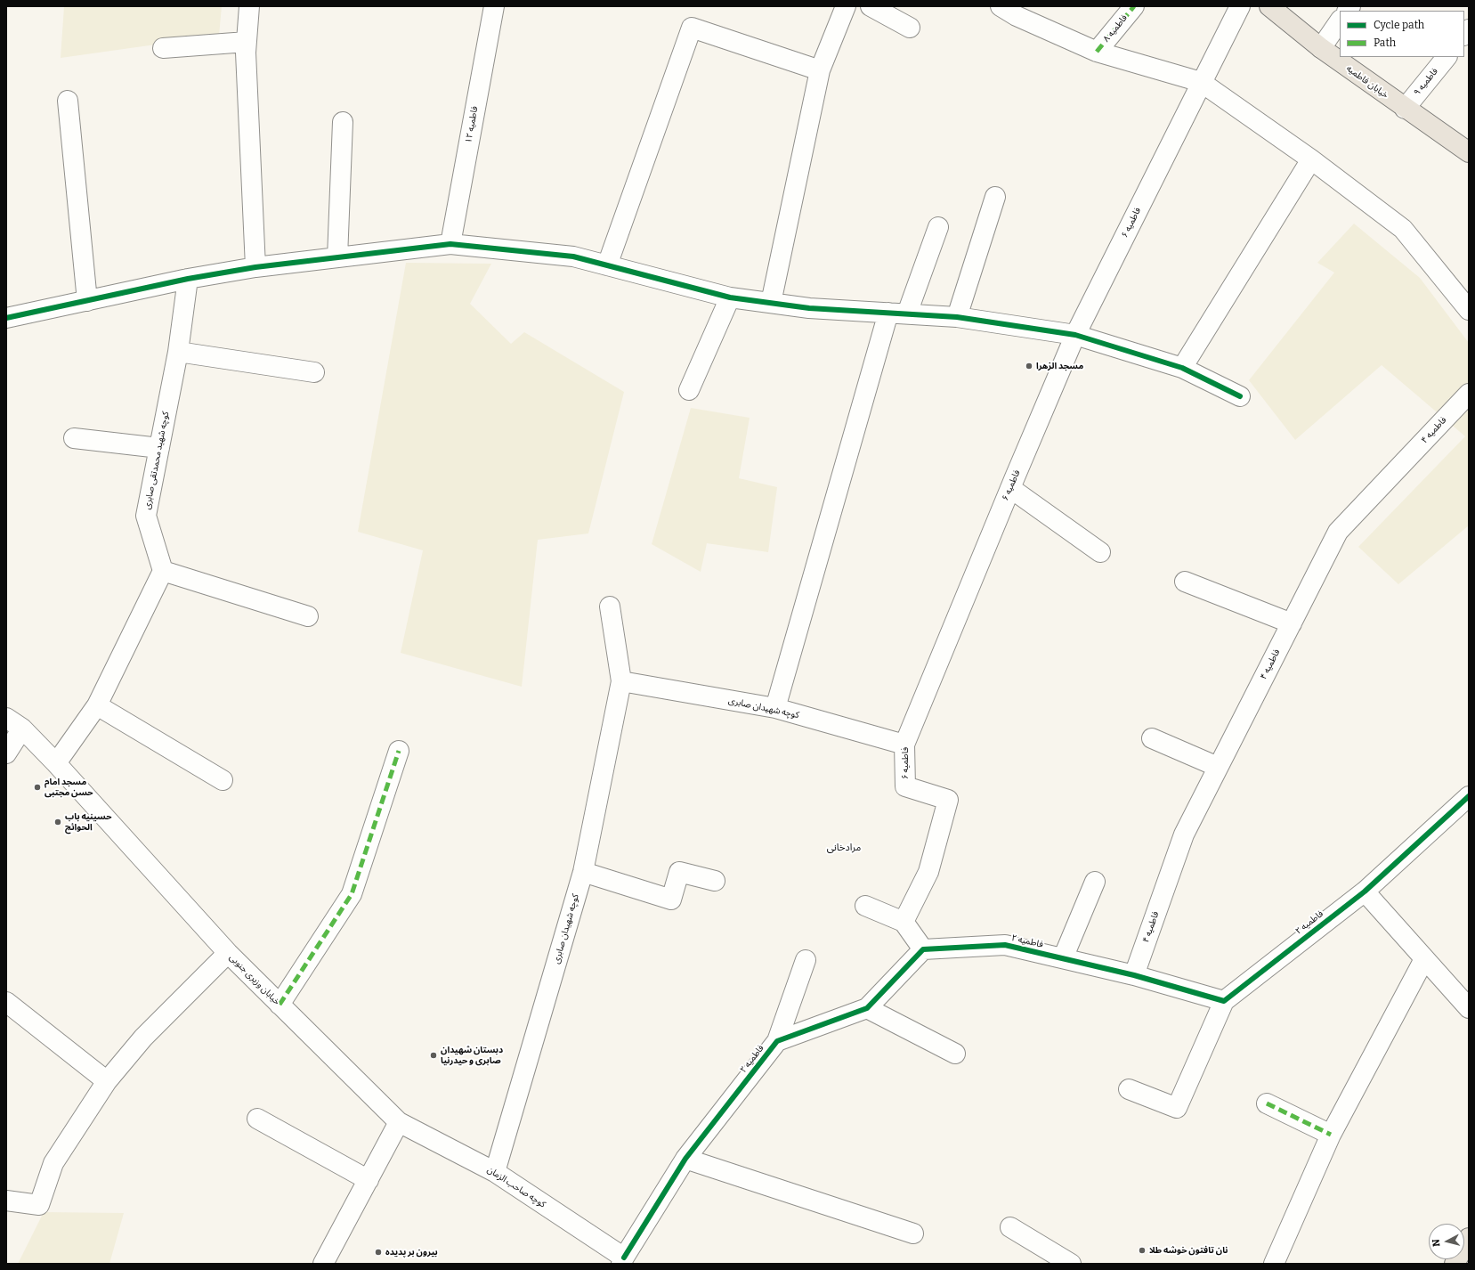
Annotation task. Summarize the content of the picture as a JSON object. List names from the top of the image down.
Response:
{
  "streets": {
    "main road": ["خیابان فاطمیه"],
    "street": [
      "فاطمیه ۸",
      "فاطمیه ۹",
      "فاطمیه ۱۲",
      "فاطمیه ۶",
      "فاطمیه ۴",
      "کوچه شهید محمدتقی صابری",
      "کوچه شهیدان صابری",
      "فاطمیه ۲",
      "خیابان وزیری جنوبی",
      "کوچه صاحب الزمان"
    ]
  },
  "crossings": [
    ["خیابان فاطمیه", "فاطمیه ۹"],
    ["فاطمیه ۶", "کوچه شهیدان صابری"],
    ["فاطمیه ۴", "فاطمیه ۲"],
    ["کوچه شهیدان صابری", "کوچه صاحب الزمان"],
    ["فاطمیه ۲", "کوچه صاحب الزمان"],
    ["خیابان وزیری جنوبی", "کوچه صاحب الزمان"]
  ],
  "districts": ["مرادخانی"],
  "places": [
    "مسجد الزهرا",
    "مسجد امام حسن مجتبی",
    "حسینیه باب الحوائج",
    "دبستان شهیدان صابری و حیدرنیا",
    "نان تافتون خوشه طلا",
    "بیرون بر پدیده"
  ],
  "legend": ["Cycle path", "Path"],
  "north": "left"
}
